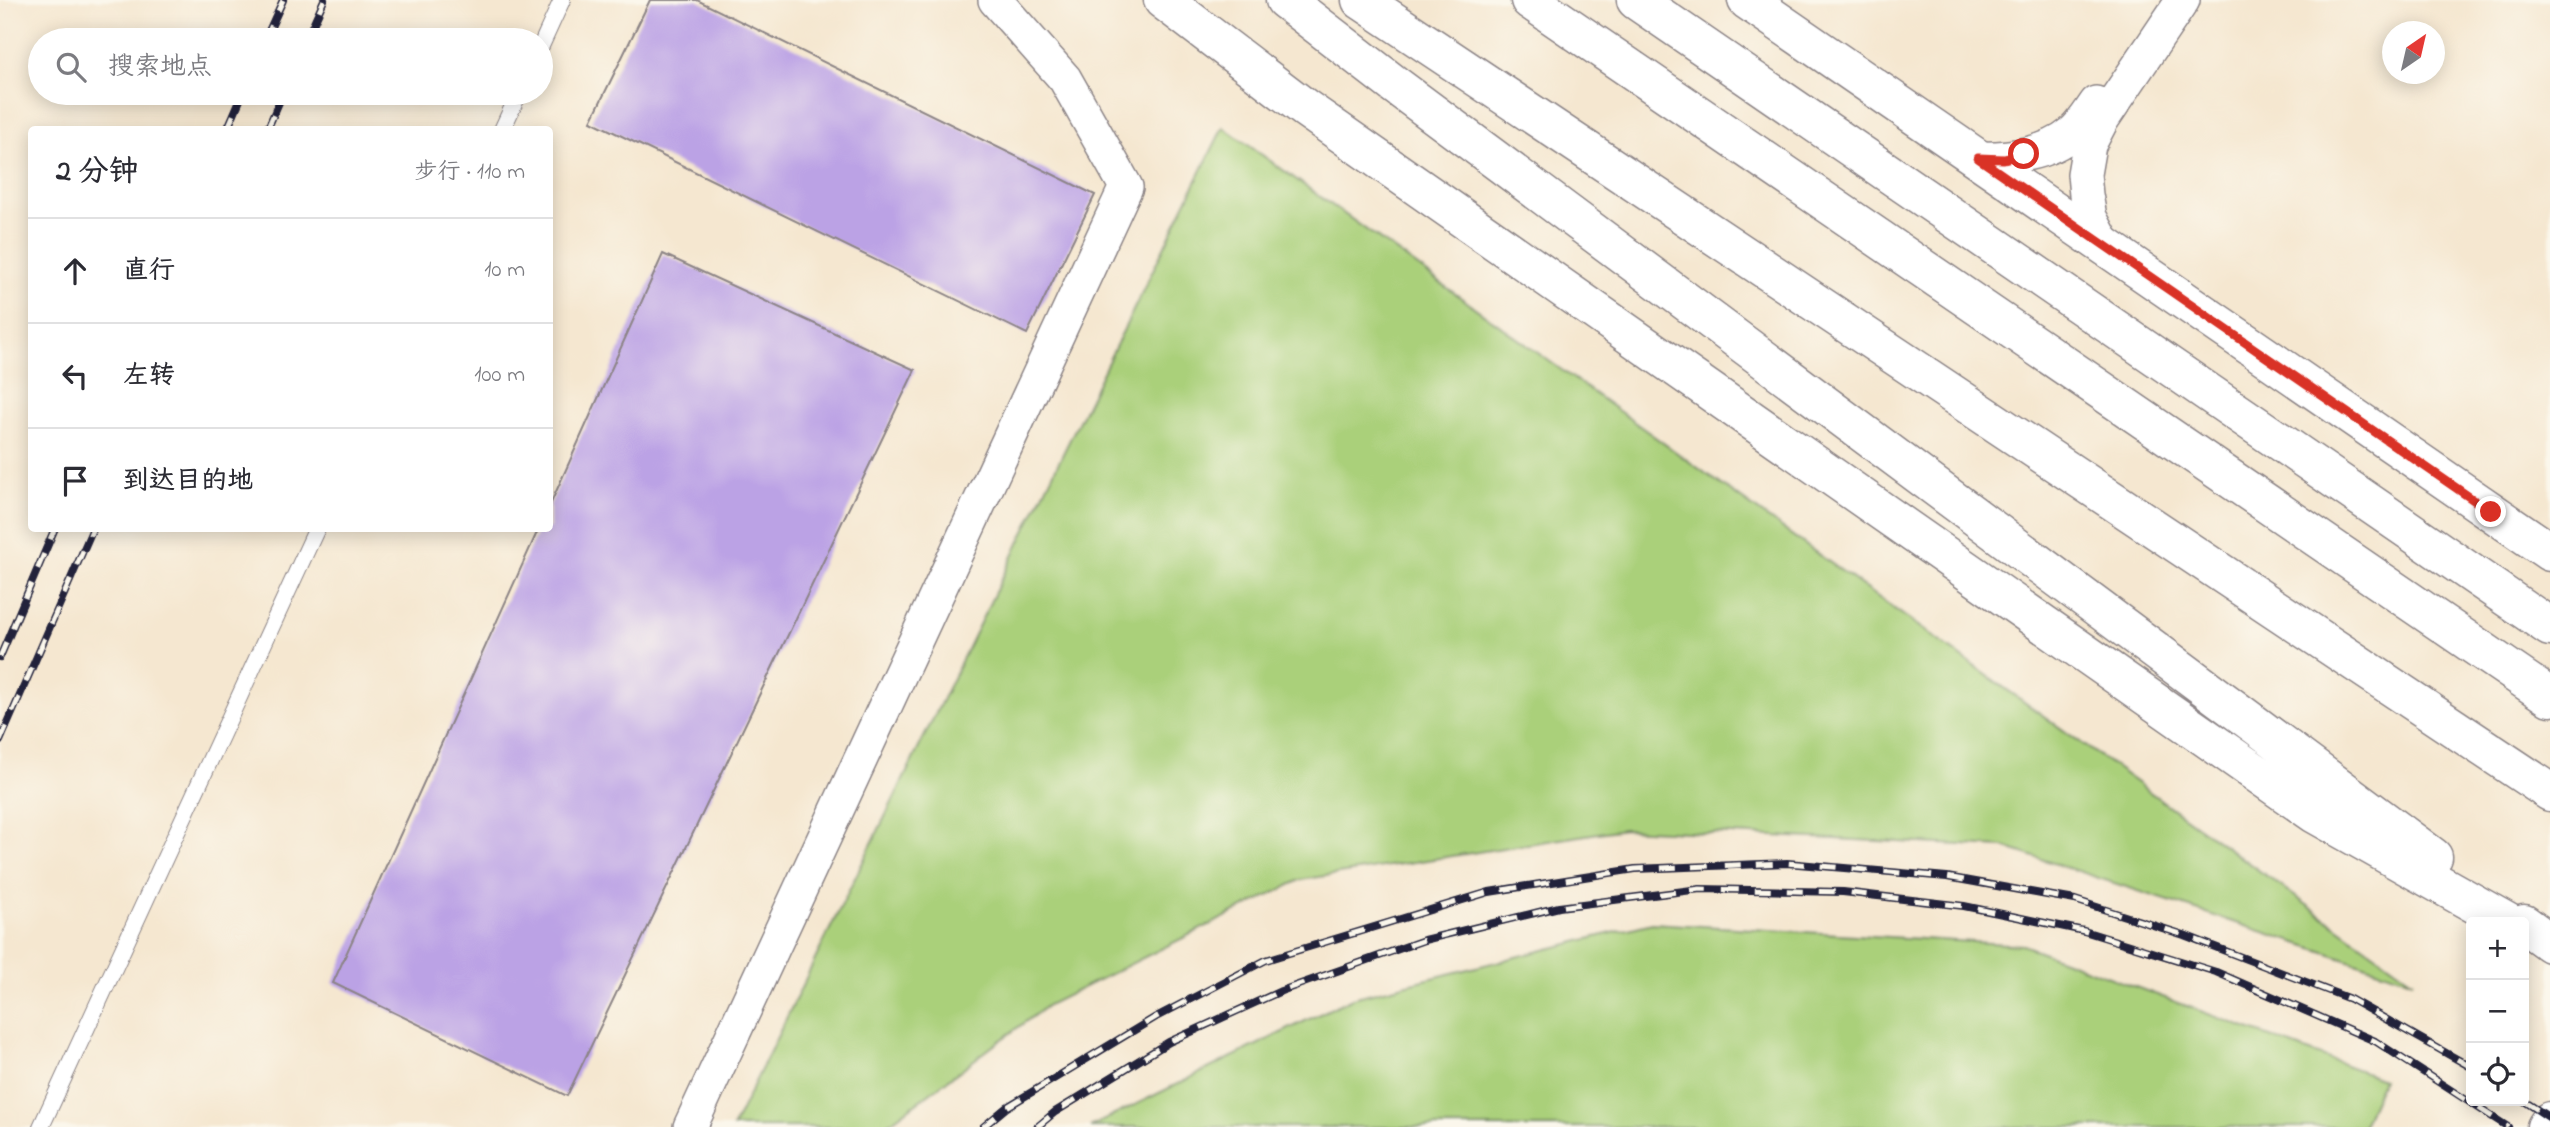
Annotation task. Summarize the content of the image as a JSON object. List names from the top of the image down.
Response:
{
  "north": "top right",
  "page": {
    "search": "搜索地点",
    "heading": ["2 分钟", "步行 · 110 m"],
    "list": [
      ["直行", "10 m"],
      ["左转", "100 m"],
      "到达目的地"
    ],
    "map_buttons": ["+", "−"]
  }
}
